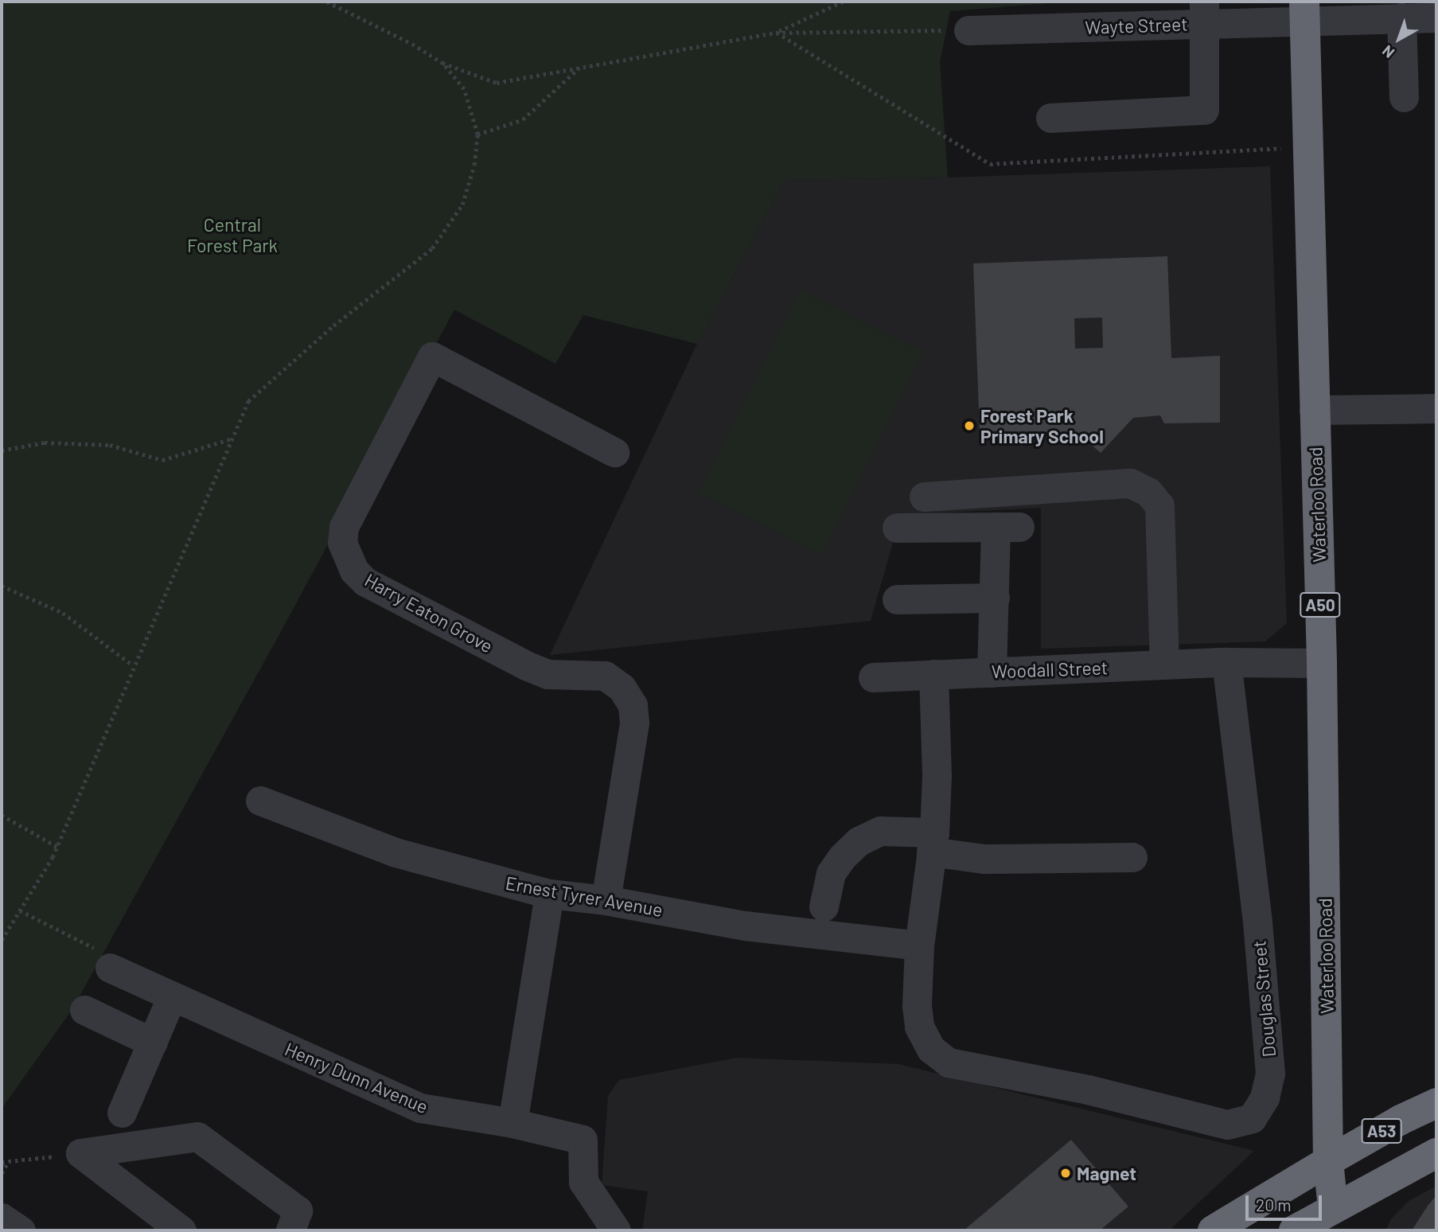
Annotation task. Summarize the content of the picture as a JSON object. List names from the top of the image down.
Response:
{
  "streets": {
    "highway": ["Waterloo Road", "A50", "A53"],
    "street": [
      "Wayte Street",
      "Harry Eaton Grove",
      "Woodall Street",
      "Ernest Tyrer Avenue",
      "Douglas Street",
      "Henry Dunn Avenue"
    ]
  },
  "crossings": [
    ["Wayte Street", "Waterloo Road"],
    ["Waterloo Road", "A53"],
    ["Harry Eaton Grove", "Ernest Tyrer Avenue"],
    ["Woodall Street", "Douglas Street"],
    ["Ernest Tyrer Avenue", "Douglas Street"]
  ],
  "parks": ["Central Forest Park"],
  "places": ["Forest Park Primary School", "Magnet"],
  "scale_bar": "20 m",
  "north": "bottom left"
}
